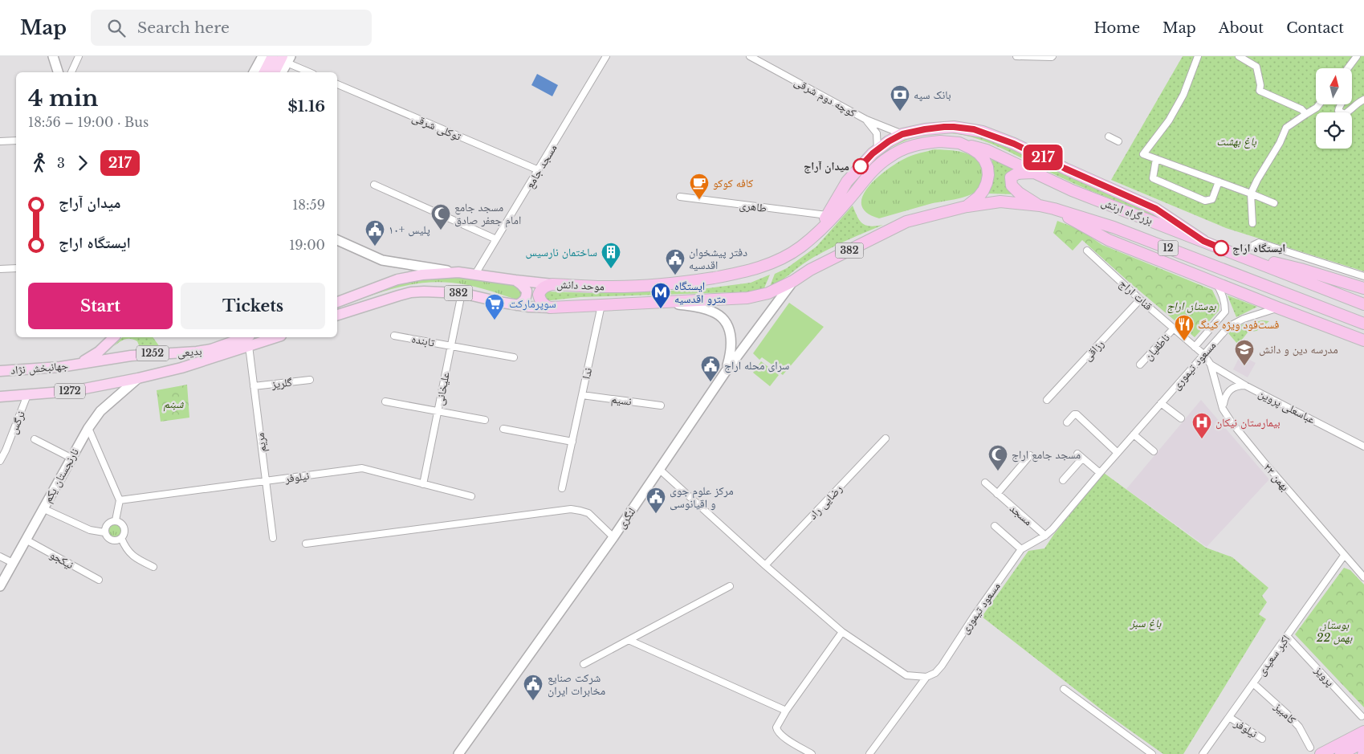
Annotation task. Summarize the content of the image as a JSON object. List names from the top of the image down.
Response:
{
  "streets": {
    "highway": [
      "بزرگراه ارتش",
      "12",
      "382",
      "موحد دانش"
    ],
    "main road": [
      "بدیعی",
      "1252",
      "جهانبخش نژاد",
      "1272",
      "نارنجستان یکم",
      "لنگری"
    ],
    "street": [
      "کوچه دوم شرقی",
      "توکلی شرقی",
      "مسجد جامع",
      "طاهری",
      "قنات اراج",
      "تابنده",
      "ناطقیان",
      "رزاقی",
      "مسعود تیموری",
      "ندا",
      "گلریز",
      "علیخانی",
      "نسیم",
      "عباسعلی پروین",
      "نرگس",
      "مریم",
      "نیلوفر",
      "۲۲ بهمن",
      "رضایی راد",
      "مسجد",
      "نیکجو",
      "اکبر سعیدی",
      "پرویز",
      "کامبیز"
    ]
  },
  "crossings": [
    ["توکلی شرقی", "مسجد جامع"],
    ["مسجد جامع", "موحد دانش"],
    ["بزرگراه ارتش", "382"],
    ["بزرگراه ارتش", "موحد دانش"],
    ["بزرگراه ارتش", "لنگری"],
    ["382", "موحد دانش"],
    ["موحد دانش", "ندا"],
    ["موحد دانش", "علیخانی"],
    ["موحد دانش", "لنگری"],
    ["قنات اراج", "ناطقیان"],
    ["قنات اراج", "رزاقی"],
    ["قنات اراج", "مسعود تیموری"],
    ["قنات اراج", "عباسعلی پروین"],
    ["قنات اراج", "۲۲ بهمن"],
    ["تابنده", "علیخانی"],
    ["بدیعی", "جهانبخش نژاد"],
    ["بدیعی", "1272"],
    ["بدیعی", "مریم"],
    ["بدیعی", "نارنجستان یکم"],
    ["مسعود تیموری", "مسجد"],
    ["ندا", "نسیم"],
    ["گلریز", "مریم"],
    ["علیخانی", "نیلوفر"],
    ["1272", "نرگس"],
    ["1272", "نارنجستان یکم"],
    ["عباسعلی پروین", "۲۲ بهمن"],
    ["مریم", "نیلوفر"],
    ["نارنجستان یکم", "نیکجو"],
    ["نیلوفر", "اکبر سعیدی"],
    ["۲۲ بهمن", "اکبر سعیدی"],
    ["اکبر سعیدی", "پرویز"],
    ["اکبر سعیدی", "کامبیز"]
  ],
  "parks": [
    "باغ بهشت",
    "بوستان اراج",
    "شبنم",
    "باغ سبز",
    "بوستان 22 بهمن"
  ],
  "places": {
    "bank": ["بانک سپه"],
    "other": ["میدان آراج", "ایستگاه اراج"],
    "cafe": ["کافه کوکو"],
    "mosque": ["مسجد جامع امام جعفر صادق", "مسجد جامع اراج"],
    "public building": [
      "پلیس +۱۰",
      "دفتر پیشخوان اقدسیه",
      "سرای محله اراج",
      "مرکز علوم جوی و اقیانوسی",
      "شرکت صنایع مخابرات ایران"
    ],
    "building": ["ساختمان نارسیس"],
    "metro station": ["ایستگاه مترو اقدسیه"],
    "supermarket": ["سوپرمارکت"],
    "restaurant": ["فست‌فود ویژه کینگ"],
    "school or university": ["مدرسه دین و دانش"],
    "hospital": ["بیمارستان نیکان"]
  },
  "lines": ["bus line 217"],
  "north": "top",
  "page": {
    "header": "Map",
    "search": "Search here",
    "nav": [
      "Home",
      "Map",
      "About",
      "Contact"
    ],
    "on_map": "217",
    "heading": ["4 min", "18:56 – 19:00 · Bus", "$1.16"],
    "legs": ["3", "217"],
    "list": [
      {
        "name": "میدان آراج",
        "value": "18:59"
      },
      {
        "name": "ایستگاه اراج",
        "value": "19:00"
      }
    ],
    "buttons": ["Start", "Tickets"]
  }
}
